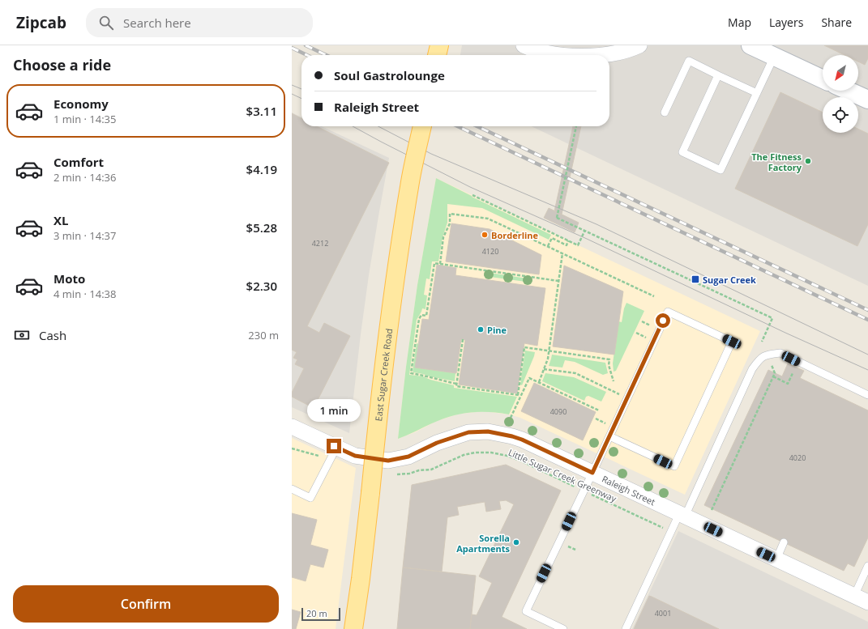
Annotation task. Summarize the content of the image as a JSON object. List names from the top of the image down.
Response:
{
  "streets": {
    "main road": ["East Sugar Creek Road"],
    "street": ["Raleigh Street"],
    "path": ["Little Sugar Creek Greenway"]
  },
  "places": {
    "other": [
      "The Fitness Factory",
      "Borderline",
      "Pine",
      "Sorella Apartments"
    ],
    "transit": ["Sugar Creek"]
  },
  "house_numbers": [
    "4212",
    "4120",
    "4090",
    "4020",
    "4001"
  ],
  "scale_bar": "20 m",
  "north": "bottom left",
  "page": {
    "header": "Zipcab",
    "search": "Search here",
    "nav": ["Map", "Layers", "Share"],
    "heading": "Choose a ride",
    "banner": ["Soul Gastrolounge", "Raleigh Street"],
    "list": [
      {
        "name": "Economy",
        "note": "1 min · 14:35",
        "value": "$3.11"
      },
      {
        "name": "Comfort",
        "note": "2 min · 14:36",
        "value": "$4.19"
      },
      {
        "name": "XL",
        "note": "3 min · 14:37",
        "value": "$5.28"
      },
      {
        "name": "Moto",
        "note": "4 min · 14:38",
        "value": "$2.30"
      }
    ],
    "pay": ["Cash", "230 m"],
    "bubble": "1 min",
    "buttons": "Confirm",
    "scale": "20 m"
  }
}
